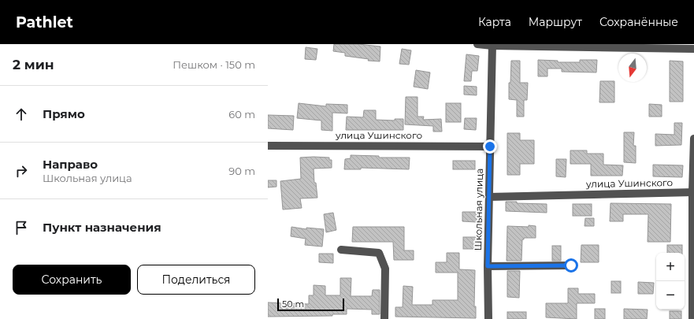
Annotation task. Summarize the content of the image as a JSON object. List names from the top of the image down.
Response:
{
  "streets": {
    "street": ["улица Ушинского", "Школьная улица"]
  },
  "crossings": [
    ["улица Ушинского", "Школьная улица"]
  ],
  "scale_bar": "50 m",
  "north": "bottom",
  "page": {
    "header": "Pathlet",
    "nav": ["Карта", "Маршрут", "Сохранённые"],
    "heading": ["2 мин", "Пешком · 150 m"],
    "list": [
      ["Прямо", "60 m"],
      ["Направо", "Школьная улица", "90 m"],
      "Пункт назначения"
    ],
    "map_buttons": ["+", "−"],
    "buttons": ["Сохранить", "Поделиться"],
    "scale": "50 m"
  }
}
